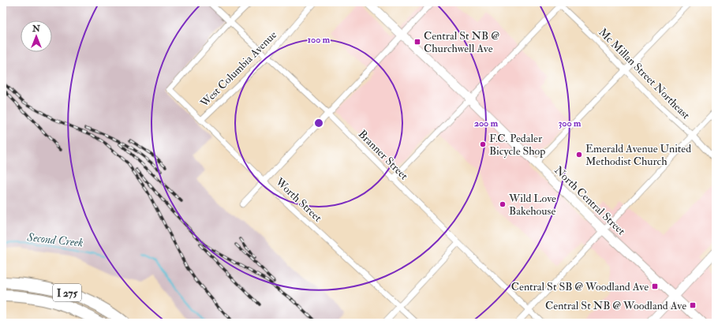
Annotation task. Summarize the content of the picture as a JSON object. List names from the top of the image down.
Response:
{
  "streets": {
    "highway": ["I 275"],
    "main road": ["North Central Street"],
    "street": [
      "West Columbia Avenue",
      "Mc Millan Street Northeast",
      "Branner Street",
      "Worth Street"
    ]
  },
  "crossings": [
    ["West Columbia Avenue", "Branner Street"],
    ["West Columbia Avenue", "Worth Street"],
    ["Branner Street", "Worth Street"]
  ],
  "water": ["Second Creek"],
  "places": {
    "transit": ["Central St NB @ Churchwell Ave", "Central St SB @ Woodland Ave", "Central St NB @ Woodland Ave"],
    "other": ["F.C. Pedaler Bicycle Shop", "Emerald Avenue United Methodist Church", "Wild Love Bakehouse"]
  },
  "north": "top",
  "rings": ["100 m", "200 m", "300 m"]
}
